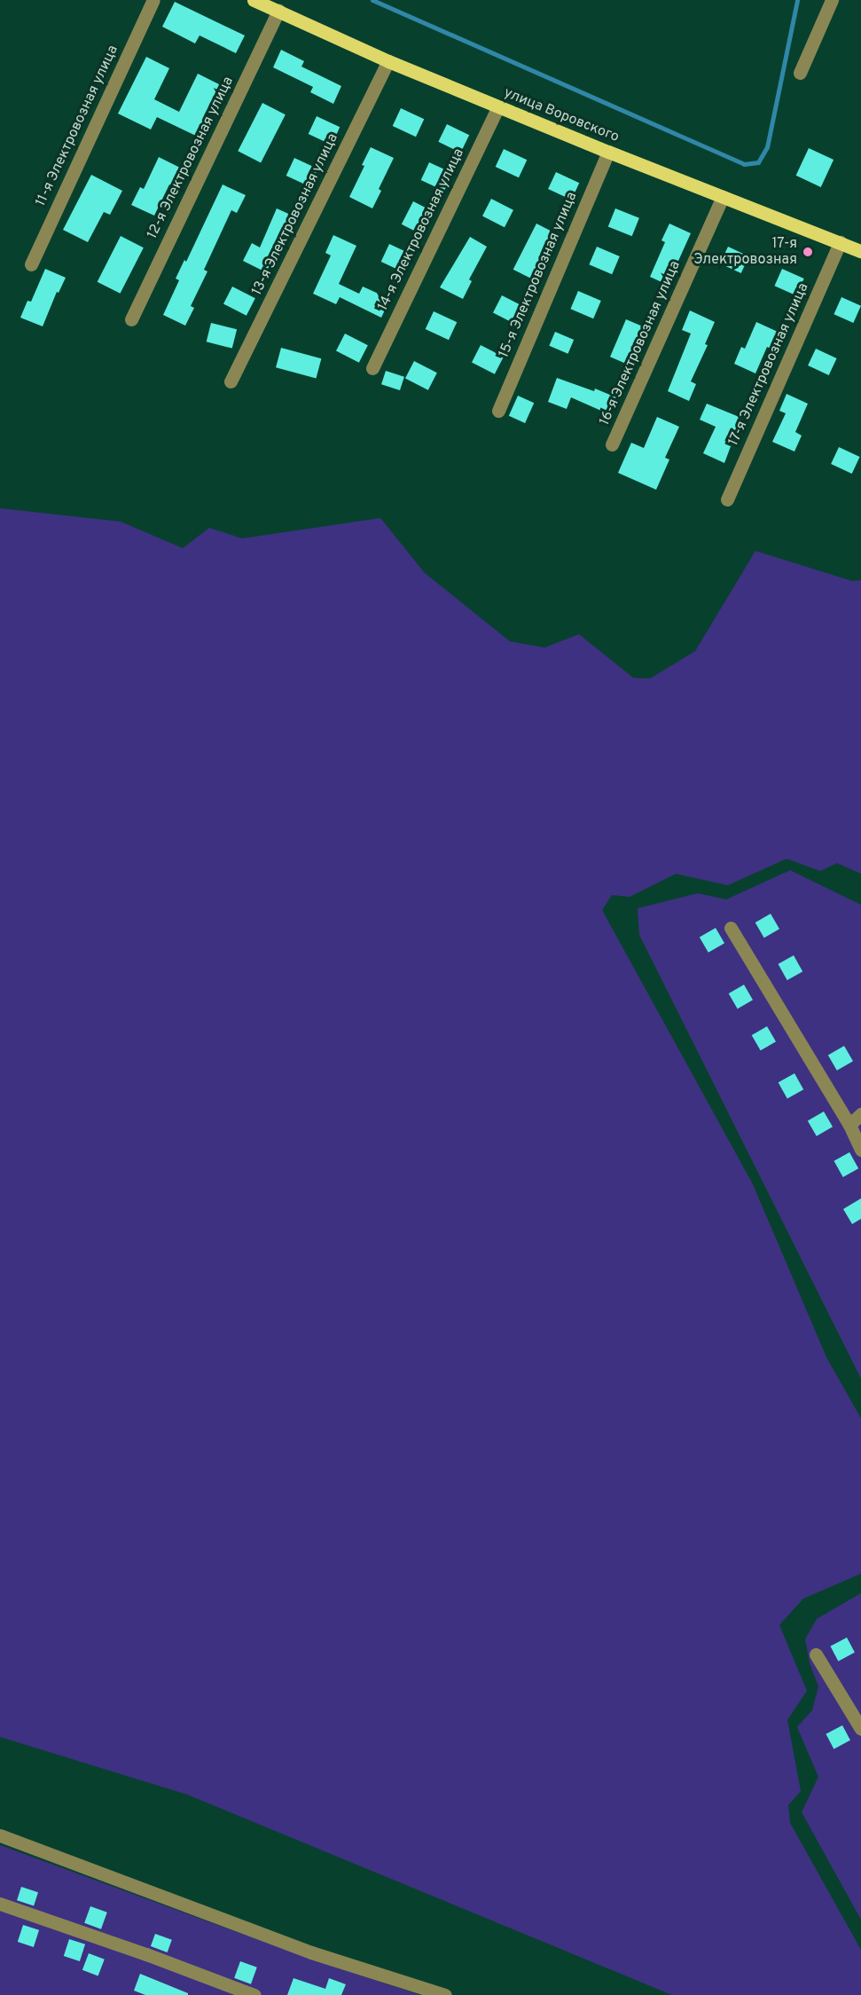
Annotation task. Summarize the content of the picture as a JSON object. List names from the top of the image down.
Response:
{
  "streets": {
    "main road": ["улица Воровского"],
    "street": [
      "11-я Электровозная улица",
      "12-я Электровозная улица",
      "13-я Электровозная улица",
      "14-я Электровозная улица",
      "15-я Электровозная улица",
      "16-я Электровозная улица",
      "17-я Электровозная улица"
    ]
  },
  "crossings": [
    ["улица Воровского", "12-я Электровозная улица"],
    ["улица Воровского", "13-я Электровозная улица"],
    ["улица Воровского", "14-я Электровозная улица"],
    ["улица Воровского", "15-я Электровозная улица"],
    ["улица Воровского", "16-я Электровозная улица"],
    ["улица Воровского", "17-я Электровозная улица"]
  ],
  "places": ["17-я Электровозная"]
}
